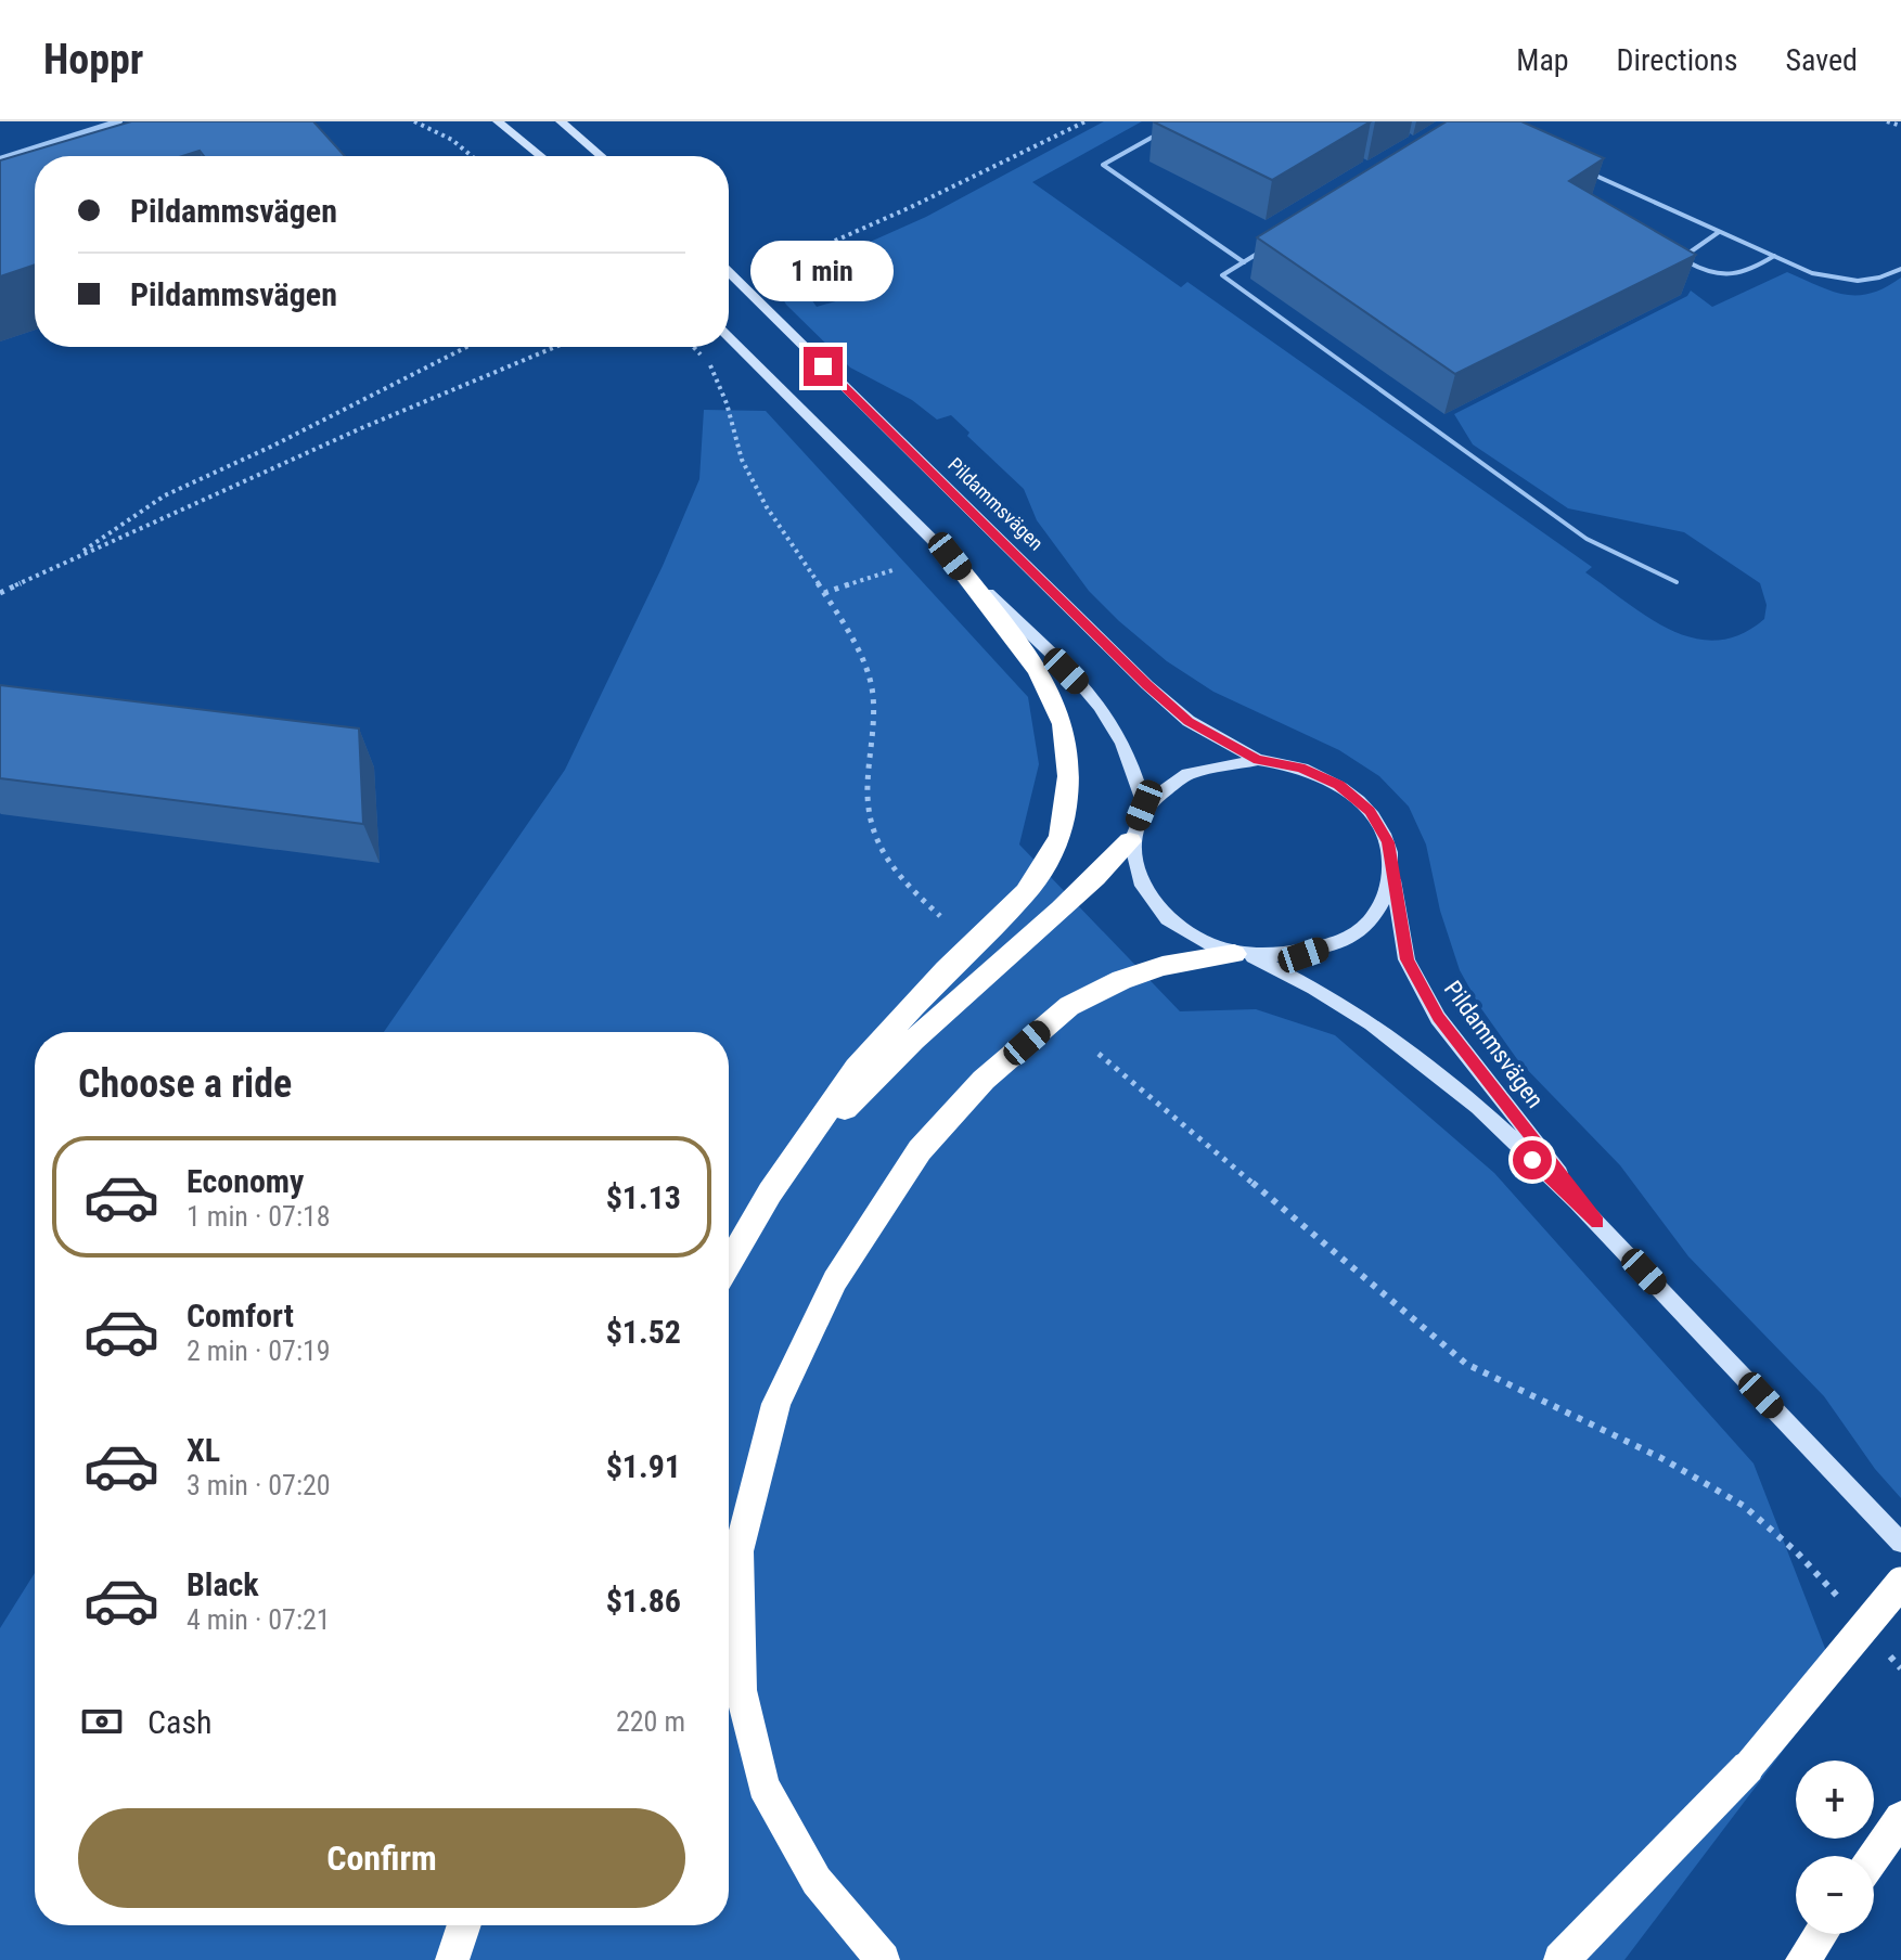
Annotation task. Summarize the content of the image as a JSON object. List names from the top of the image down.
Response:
{
  "streets": {
    "main road": ["Pildammsvägen"]
  },
  "page": {
    "header": "Hoppr",
    "nav": ["Map", "Directions", "Saved"],
    "banner": ["Pildammsvägen", "Pildammsvägen"],
    "bubble": "1 min",
    "heading": "Choose a ride",
    "list": [
      {
        "name": "Economy",
        "note": "1 min · 07:18",
        "value": "$1.13"
      },
      {
        "name": "Comfort",
        "note": "2 min · 07:19",
        "value": "$1.52"
      },
      {
        "name": "XL",
        "note": "3 min · 07:20",
        "value": "$1.91"
      },
      {
        "name": "Black",
        "note": "4 min · 07:21",
        "value": "$1.86"
      }
    ],
    "pay": ["Cash", "220 m"],
    "map_buttons": ["+", "−"],
    "buttons": "Confirm"
  }
}
